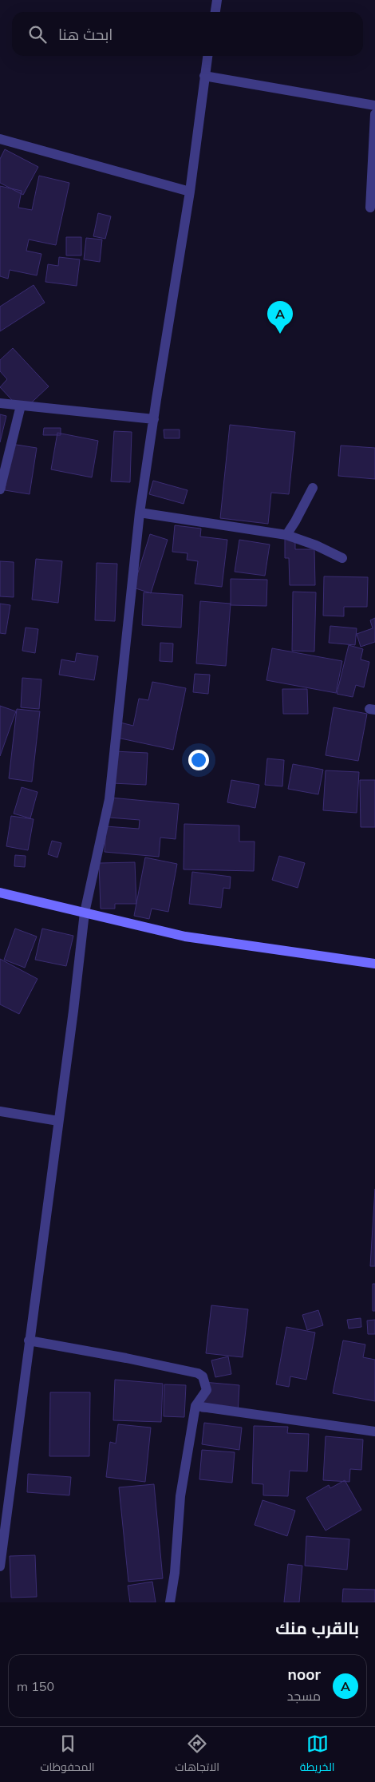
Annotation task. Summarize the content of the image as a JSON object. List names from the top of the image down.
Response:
{
  "page": {
    "search": "ابحث هنا",
    "pins": "A",
    "heading": "بالقرب منك",
    "list": [
      {
        "mark": "A",
        "name": "noor",
        "note": "مسجد",
        "value": "150 m"
      }
    ],
    "nav": ["الخريطة", "الاتجاهات", "المحفوظات"]
  }
}
